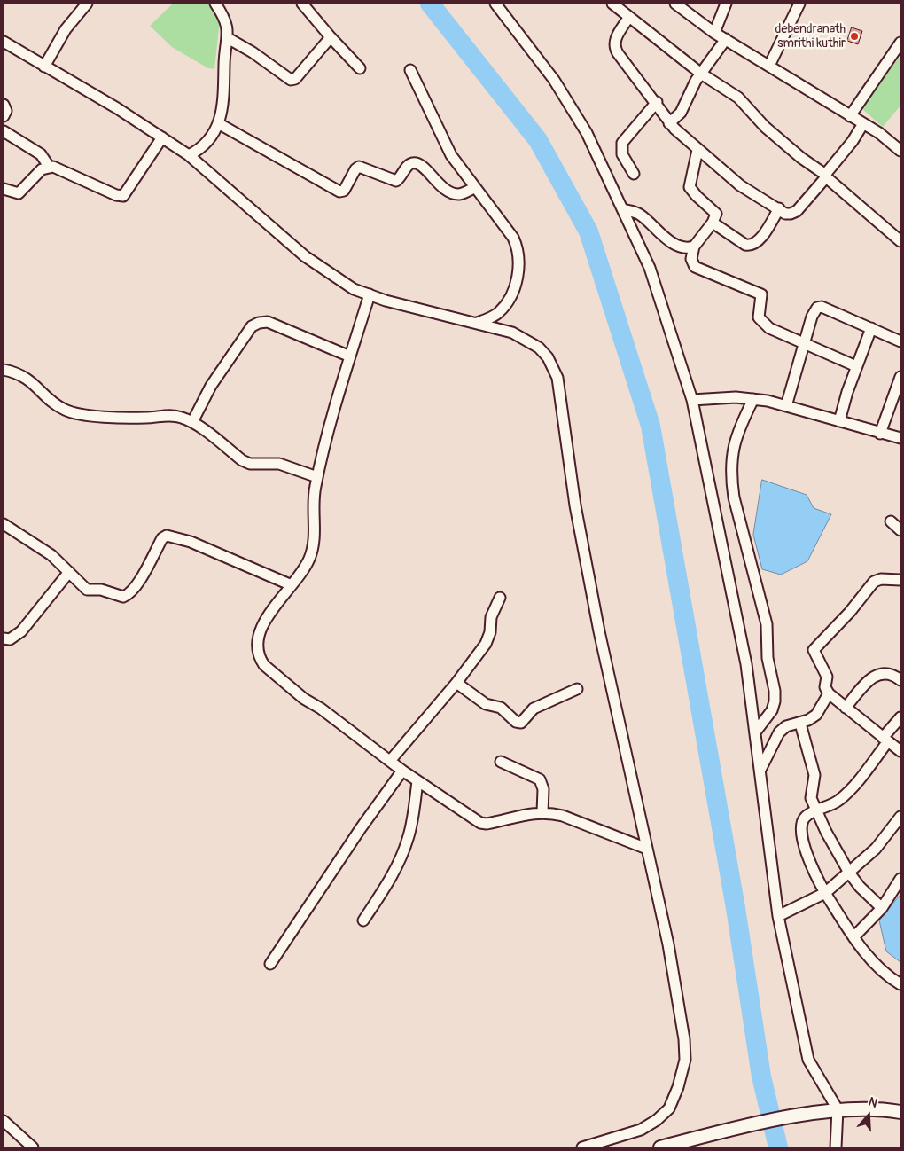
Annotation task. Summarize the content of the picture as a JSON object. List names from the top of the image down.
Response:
{
  "places": ["debendranath smrithi kuthir"],
  "north": "top"
}
